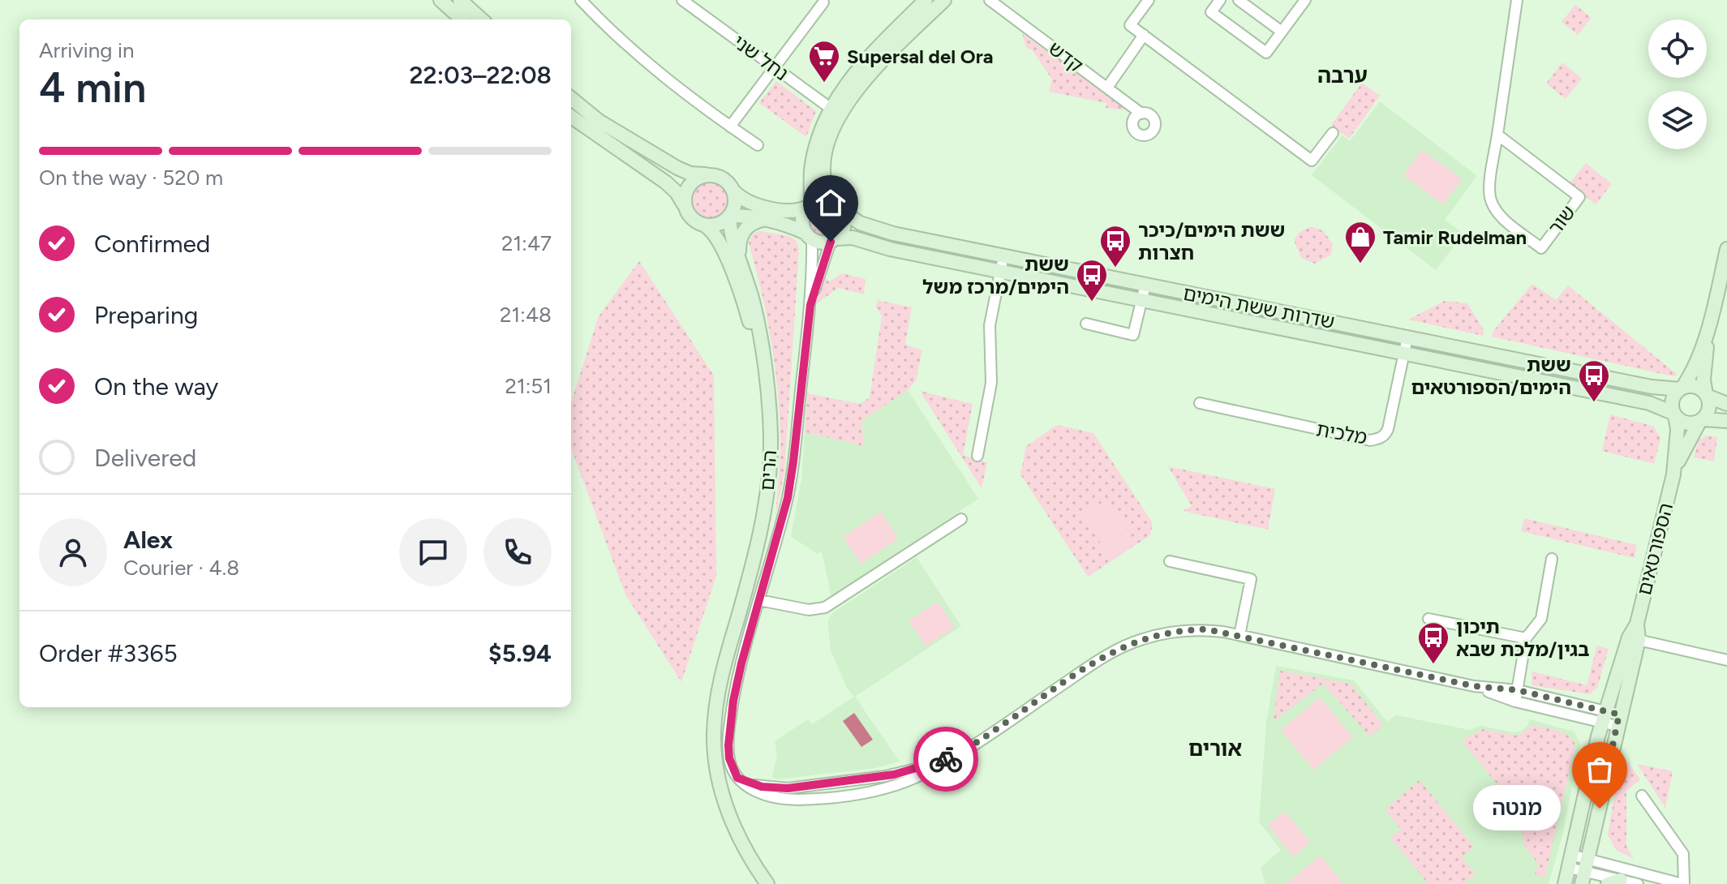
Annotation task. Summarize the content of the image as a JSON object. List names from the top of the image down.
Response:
{
  "streets": {
    "main road": ["שדרות ששת הימים", "הרים", "הספורטאים"],
    "street": [
      "קדש",
      "נחל שני",
      "שור",
      "מלכית"
    ]
  },
  "crossings": [
    ["שדרות ששת הימים", "מלכית"],
    ["שדרות ששת הימים", "הספורטאים"]
  ],
  "districts": ["ערבה", "אורים"],
  "places": {
    "supermarket": ["Supersal del Ora"],
    "shop": ["Tamir Rudelman"],
    "bus stop": [
      "ששת הימים/כיכר חצרות",
      "ששת הימים/מרכז משל",
      "ששת הימים/הספורטאים",
      "תיכון בגין/מלכת שבא"
    ],
    "other": ["מנטה"]
  },
  "page": {
    "heading": ["4 min", "Arriving in", "22:03–22:08"],
    "panel": [
      "Alex",
      "Courier · 4.8",
      "Order #3365",
      "$5.94"
    ],
    "bar": "On the way · 520 m",
    "list": [
      ["Confirmed", "21:47"],
      ["Preparing", "21:48"],
      ["On the way", "21:51"],
      "Delivered"
    ],
    "bubble": "מנטה"
  }
}
